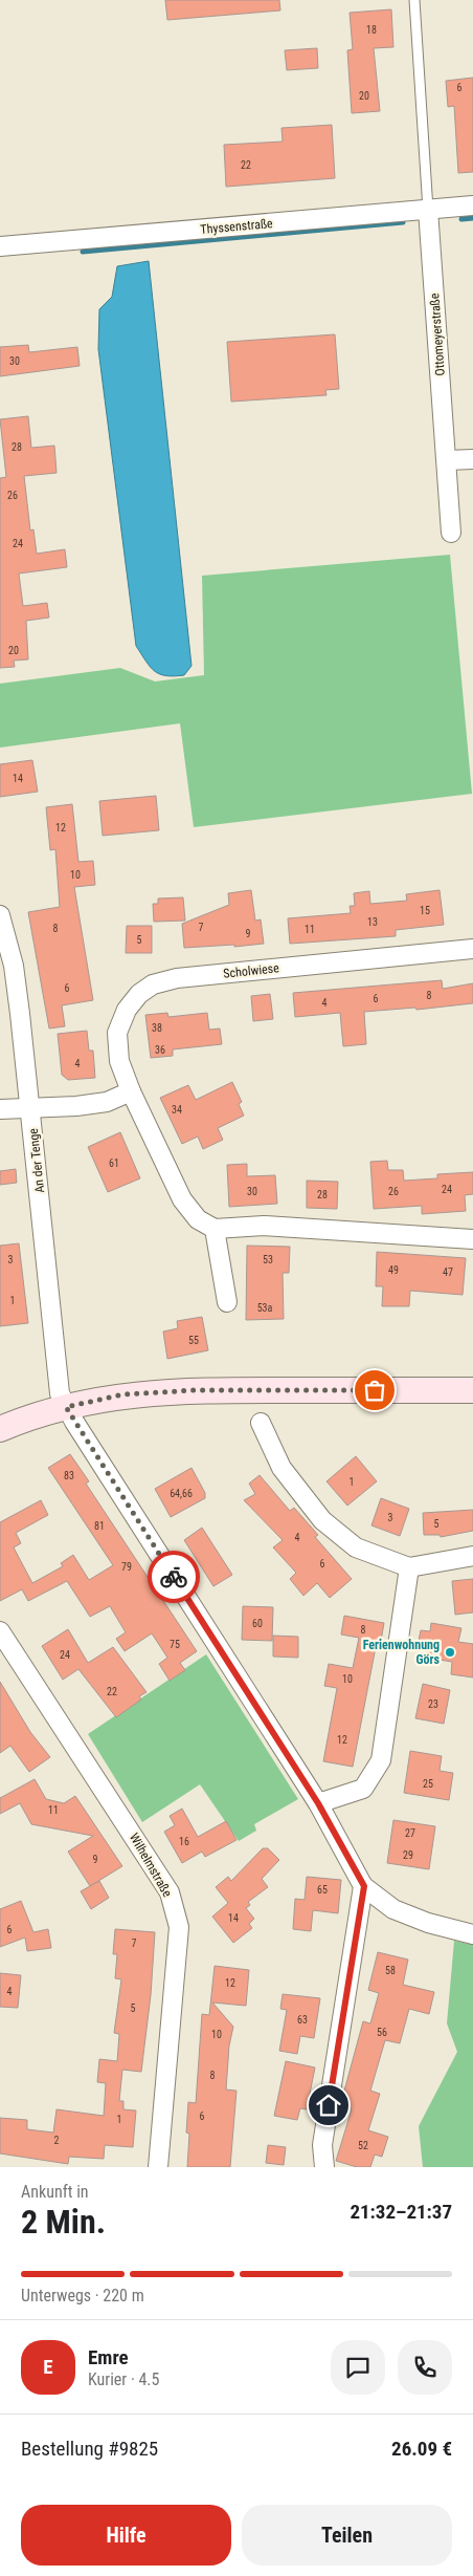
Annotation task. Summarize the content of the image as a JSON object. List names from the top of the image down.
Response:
{
  "streets": {
    "street": [
      "Thyssenstraße",
      "Ottomeyerstraße",
      "Scholwiese",
      "An der Tenge",
      "Wilhelmstraße"
    ]
  },
  "crossings": [
    ["Thyssenstraße", "Ottomeyerstraße"]
  ],
  "places": ["Ferienwohnung Görs"],
  "house_numbers": [
    "18",
    "6",
    "20",
    "22",
    "30",
    "28",
    "26",
    "24",
    "20",
    "14",
    "12",
    "10",
    "15",
    "13",
    "7",
    "8",
    "11",
    "9",
    "5",
    "6",
    "8",
    "6",
    "4",
    "38",
    "36",
    "4",
    "34",
    "61",
    "24",
    "30",
    "26",
    "28",
    "3",
    "53",
    "49",
    "47",
    "1",
    "53a",
    "55",
    "83",
    "1",
    "64,66",
    "3",
    "5",
    "81",
    "4",
    "6",
    "79",
    "60",
    "8",
    "75",
    "24",
    "10",
    "22",
    "23",
    "12",
    "25",
    "11",
    "27",
    "16",
    "29",
    "9",
    "65",
    "14",
    "6",
    "7",
    "58",
    "12",
    "4",
    "5",
    "63",
    "56",
    "10",
    "8",
    "6",
    "1",
    "2",
    "52"
  ],
  "page": {
    "heading": ["2 Min.", "Ankunft in", "21:32–21:37"],
    "panel": [
      "Emre",
      "Kurier · 4.5",
      "Bestellung #9825",
      "26.09 €"
    ],
    "bar": "Unterwegs · 220 m",
    "round": "E",
    "buttons": ["Hilfe", "Teilen"]
  }
}
